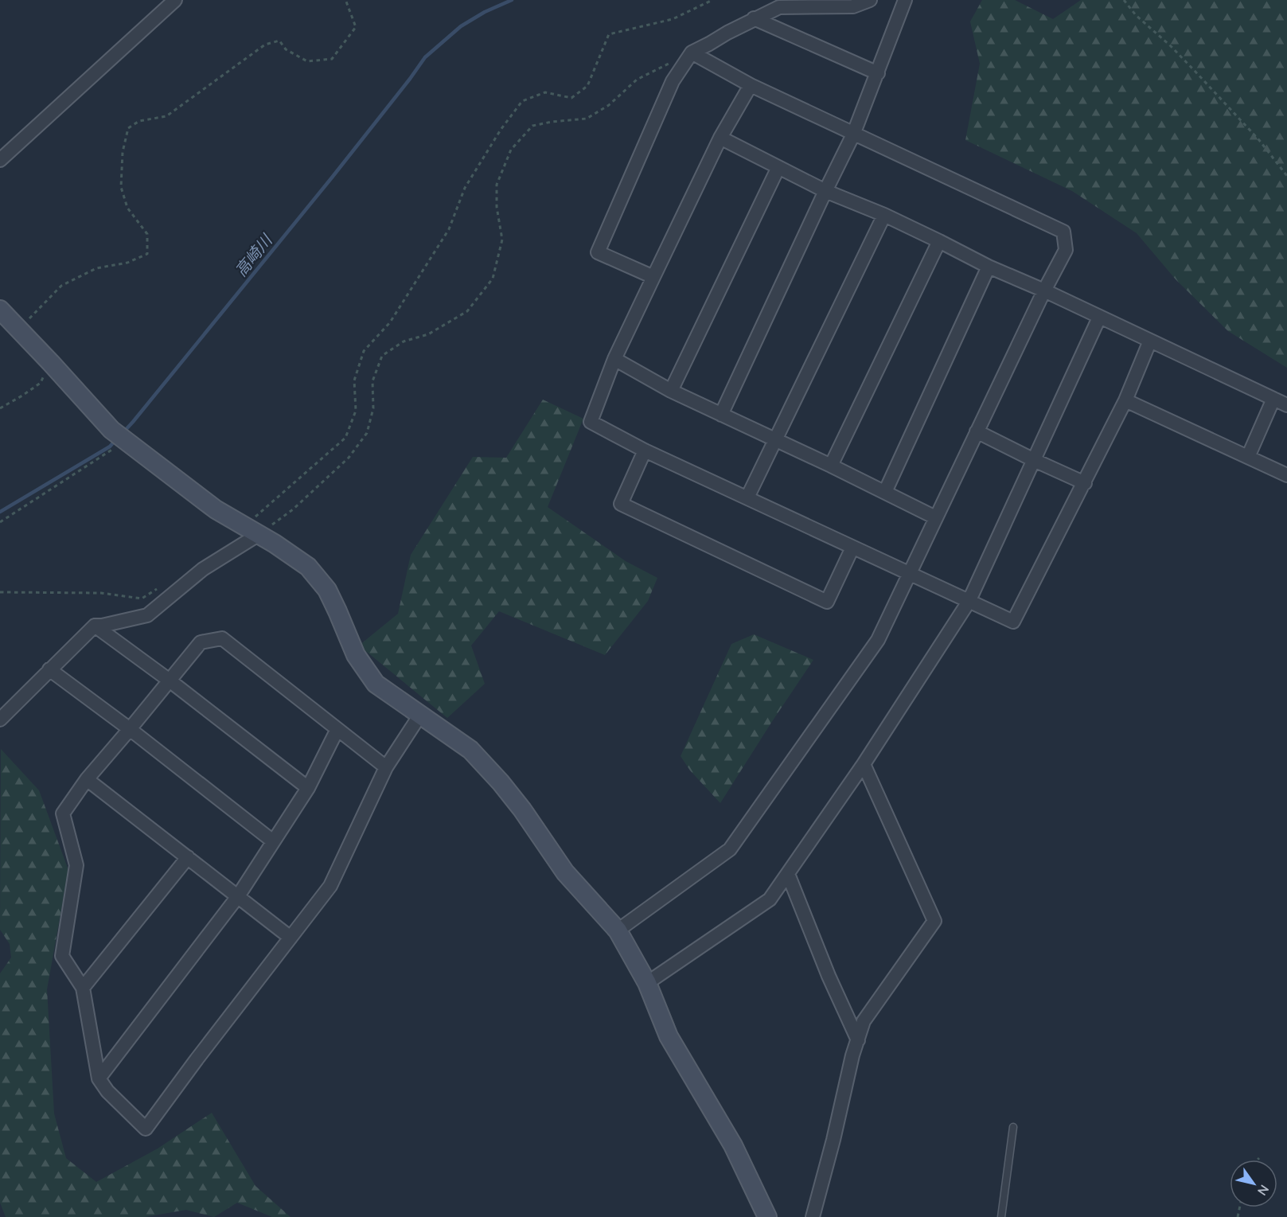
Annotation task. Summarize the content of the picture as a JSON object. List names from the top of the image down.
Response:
{
  "water": ["高崎川"],
  "north": "bottom right"
}
